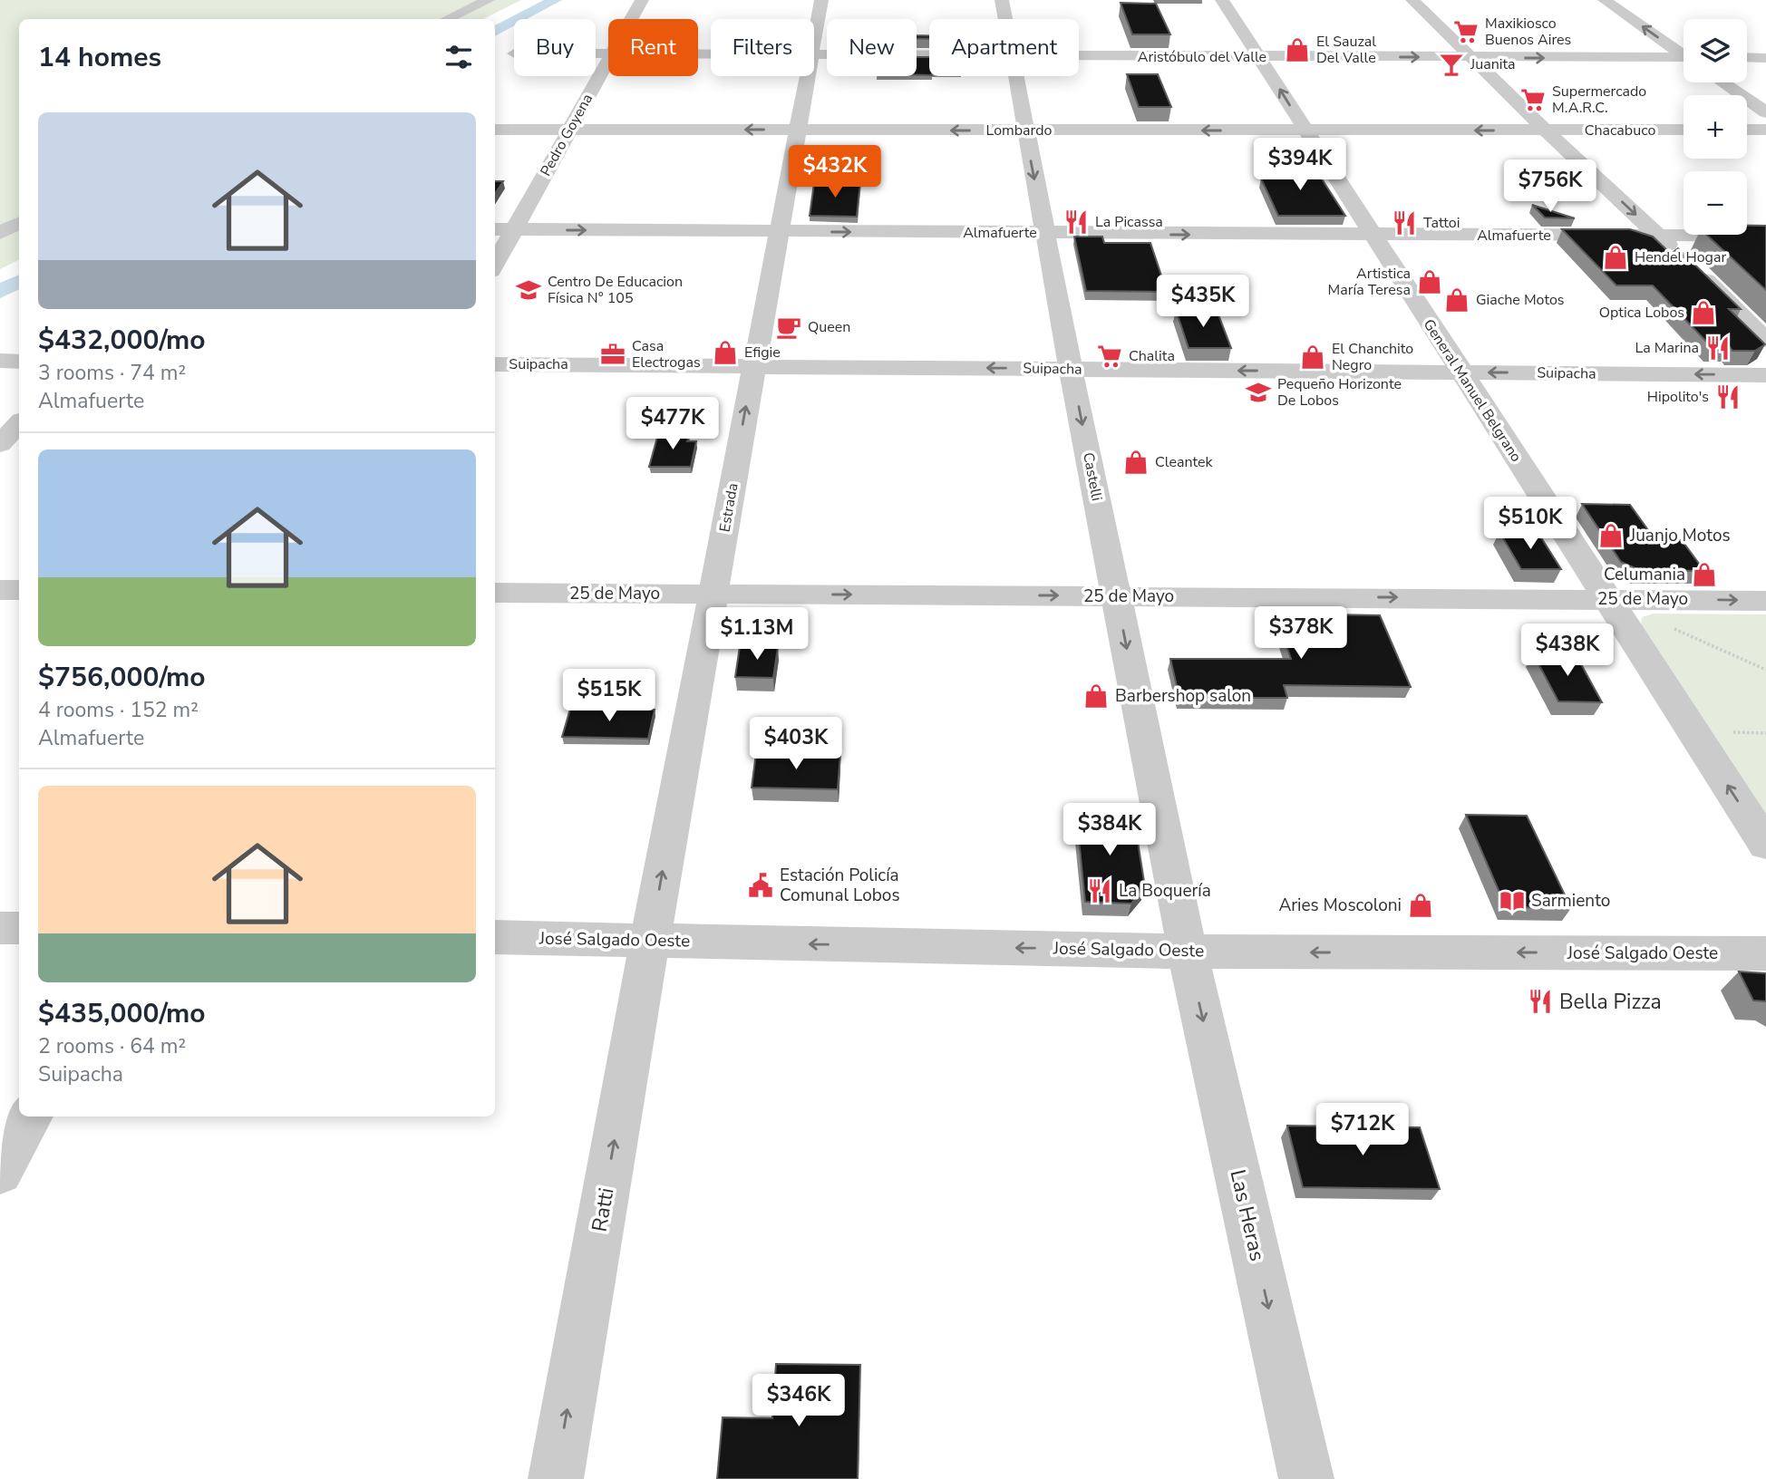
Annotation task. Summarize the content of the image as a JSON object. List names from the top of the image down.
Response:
{
  "streets": {
    "street": [
      "Aristóbulo del Valle",
      "Lombardo",
      "Chacabuco",
      "Pedro Goyena",
      "Almafuerte",
      "Suipacha",
      "General Manuel Belgrano",
      "Castelli",
      "Estrada",
      "25 de Mayo",
      "José Salgado Oeste",
      "Ratti",
      "Las Heras"
    ]
  },
  "crossings": [
    ["Aristóbulo del Valle", "General Manuel Belgrano"],
    ["Lombardo", "Chacabuco"],
    ["Lombardo", "Pedro Goyena"],
    ["Lombardo", "General Manuel Belgrano"],
    ["Lombardo", "Castelli"],
    ["Lombardo", "Estrada"],
    ["Pedro Goyena", "Almafuerte"],
    ["Almafuerte", "General Manuel Belgrano"],
    ["Almafuerte", "Castelli"],
    ["Almafuerte", "Estrada"],
    ["Suipacha", "General Manuel Belgrano"],
    ["Suipacha", "Castelli"],
    ["Suipacha", "Estrada"],
    ["General Manuel Belgrano", "25 de Mayo"],
    ["Castelli", "25 de Mayo"],
    ["Castelli", "José Salgado Oeste"],
    ["Castelli", "Las Heras"],
    ["Estrada", "25 de Mayo"],
    ["Estrada", "José Salgado Oeste"],
    ["Estrada", "Ratti"],
    ["José Salgado Oeste", "Ratti"],
    ["José Salgado Oeste", "Las Heras"]
  ],
  "one_way": [
    "Aristóbulo del Valle",
    "Lombardo",
    "Almafuerte",
    "Suipacha",
    "General Manuel Belgrano",
    "Castelli",
    "Estrada",
    "25 de Mayo",
    "José Salgado Oeste",
    "Ratti",
    "Las Heras"
  ],
  "places": {
    "supermarket": ["Maxikiosco Buenos Aires", "Supermercado M.A.R.C.", "Chalita"],
    "shop": [
      "El Sauzal Del Valle",
      "Hendel Hogar",
      "Artistica María Teresa",
      "Giache Motos",
      "Optica Lobos",
      "Efigie",
      "El Chanchito Negro",
      "Cleantek",
      "Juanjo Motos",
      "Celumania",
      "Barbershop salon",
      "Aries Moscoloni"
    ],
    "bar": ["Juanita"],
    "restaurant": [
      "La Picassa",
      "Tattoi",
      "La Marina",
      "Hipolito's",
      "La Boquería",
      "Bella Pizza"
    ],
    "school or university": ["Centro De Educacion Física N° 105", "Pequeño Horizonte De Lobos"],
    "cafe": ["Queen"],
    "office": ["Casa Electrogas"],
    "public building": ["Estación Policía Comunal Lobos"],
    "library": ["Sarmiento"]
  },
  "page": {
    "map_buttons": ["+", "−"],
    "chip": [
      "Buy",
      "Rent",
      "Filters",
      "New",
      "Apartment"
    ],
    "heading": "14 homes",
    "list": [
      {
        "name": "$432,000/mo",
        "note": "3 rooms · 74 m² · Almafuerte"
      },
      {
        "name": "$756,000/mo",
        "note": "4 rooms · 152 m² · Almafuerte"
      },
      {
        "name": "$435,000/mo",
        "note": "2 rooms · 64 m² · Suipacha"
      }
    ],
    "price": [
      "$394K",
      "$432K",
      "$756K",
      "$435K",
      "$477K",
      "$510K",
      "$378K",
      "$1.13M",
      "$438K",
      "$515K",
      "$403K",
      "$384K",
      "$712K",
      "$346K"
    ]
  }
}
